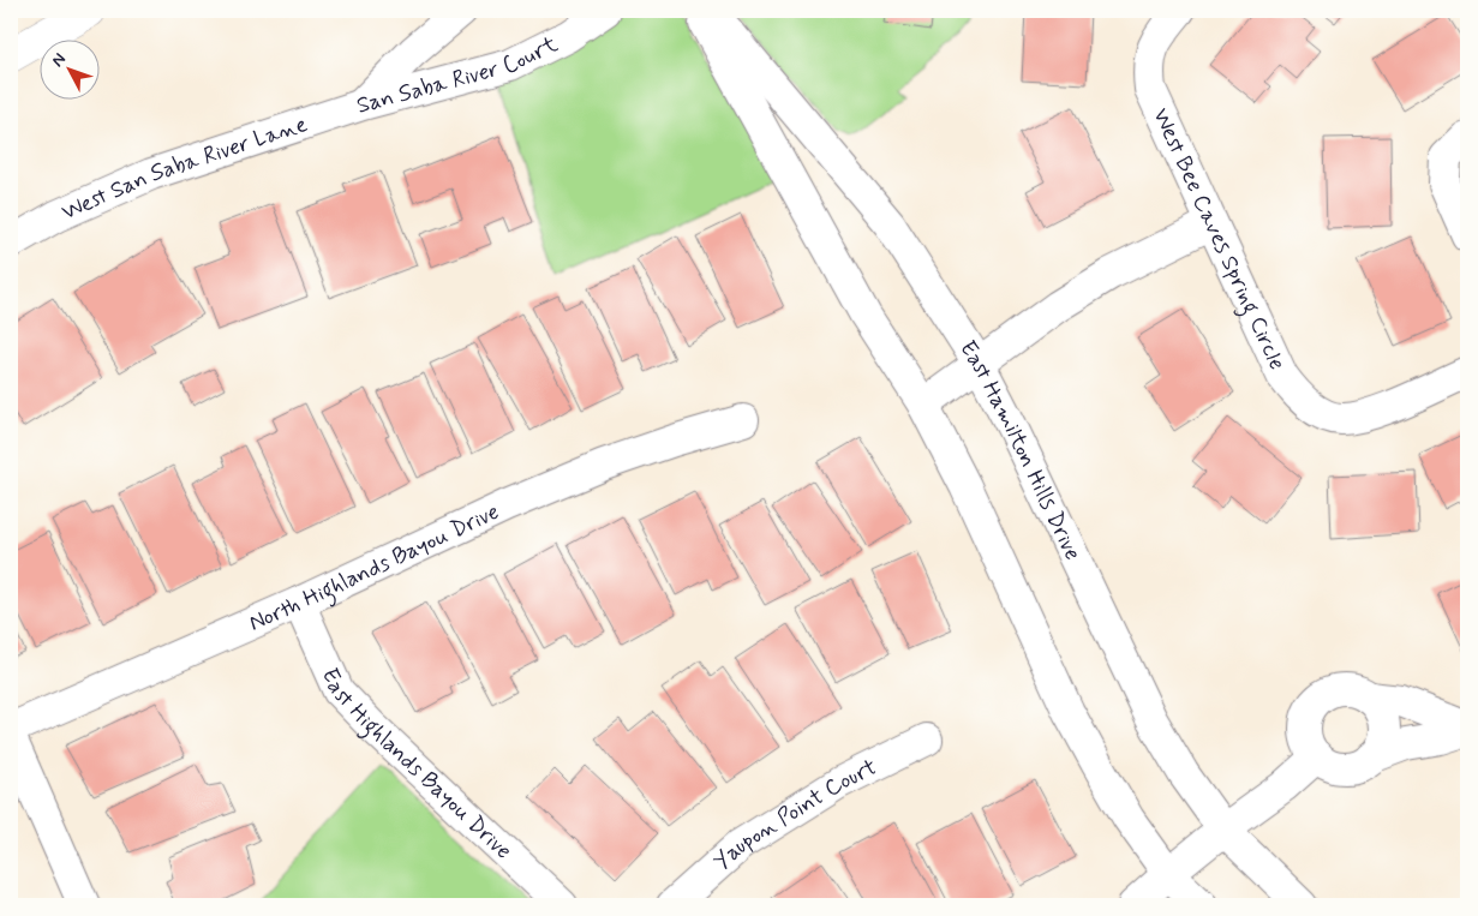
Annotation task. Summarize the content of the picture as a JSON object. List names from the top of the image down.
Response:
{
  "streets": {
    "street": [
      "San Saba River Court",
      "West San Saba River Lane",
      "West Bee Caves Spring Circle",
      "East Hamilton Hills Drive",
      "North Highlands Bayou Drive",
      "East Highlands Bayou Drive",
      "Yaupon Point Court"
    ]
  },
  "crossings": [
    ["San Saba River Court", "West San Saba River Lane"],
    ["North Highlands Bayou Drive", "East Highlands Bayou Drive"]
  ],
  "north": "top left"
}
